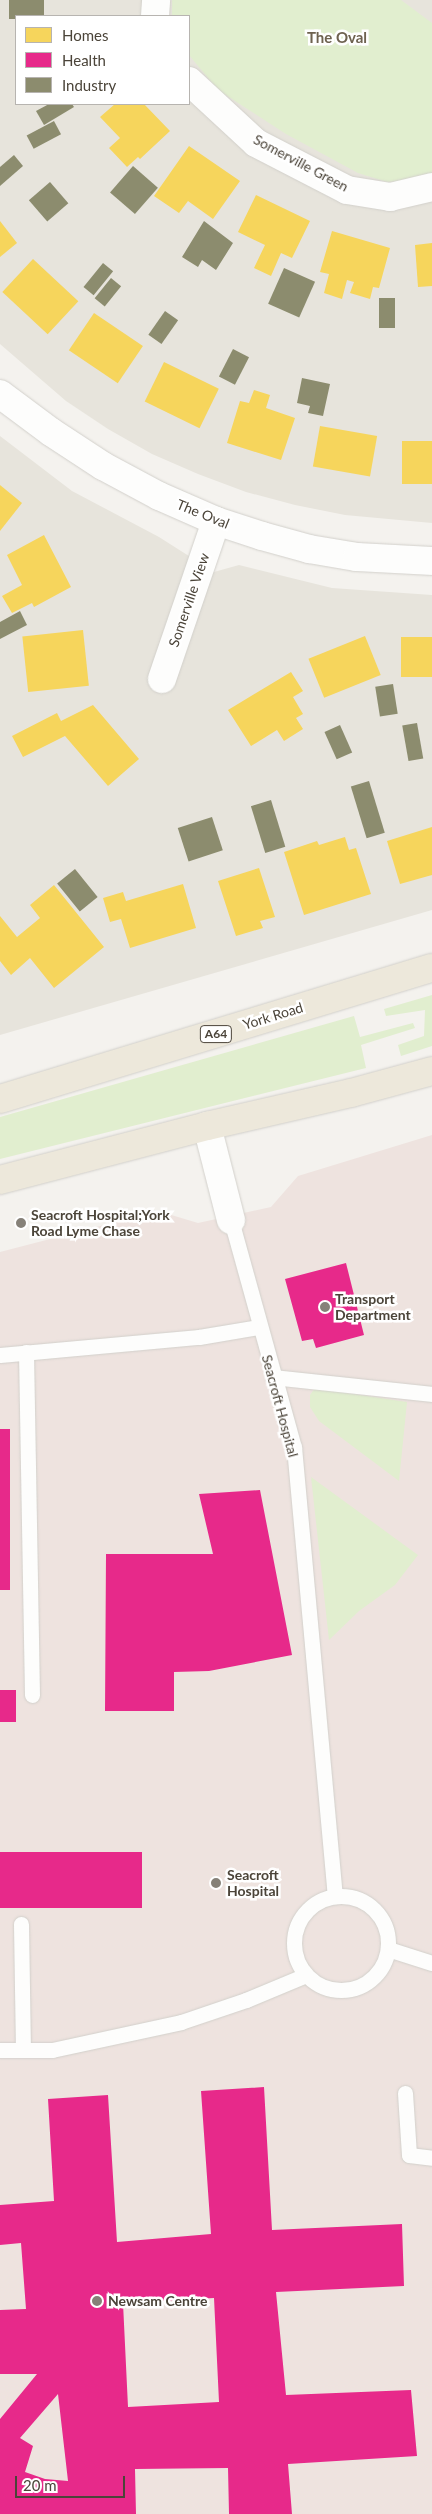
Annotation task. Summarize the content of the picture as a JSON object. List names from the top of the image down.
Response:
{
  "streets": {
    "highway": ["York Road", "A64"],
    "street": ["Somerville Green", "The Oval", "Somerville View"],
    "lane": ["Seacroft Hospital"]
  },
  "crossings": [
    ["The Oval", "Somerville View"]
  ],
  "districts": ["The Oval"],
  "places": [
    "Seacroft Hospital;York Road Lyme Chase",
    "Transport Department",
    "Seacroft Hospital",
    "Newsam Centre"
  ],
  "legend": ["Homes", "Health", "Industry"],
  "scale_bar": "20 m"
}
